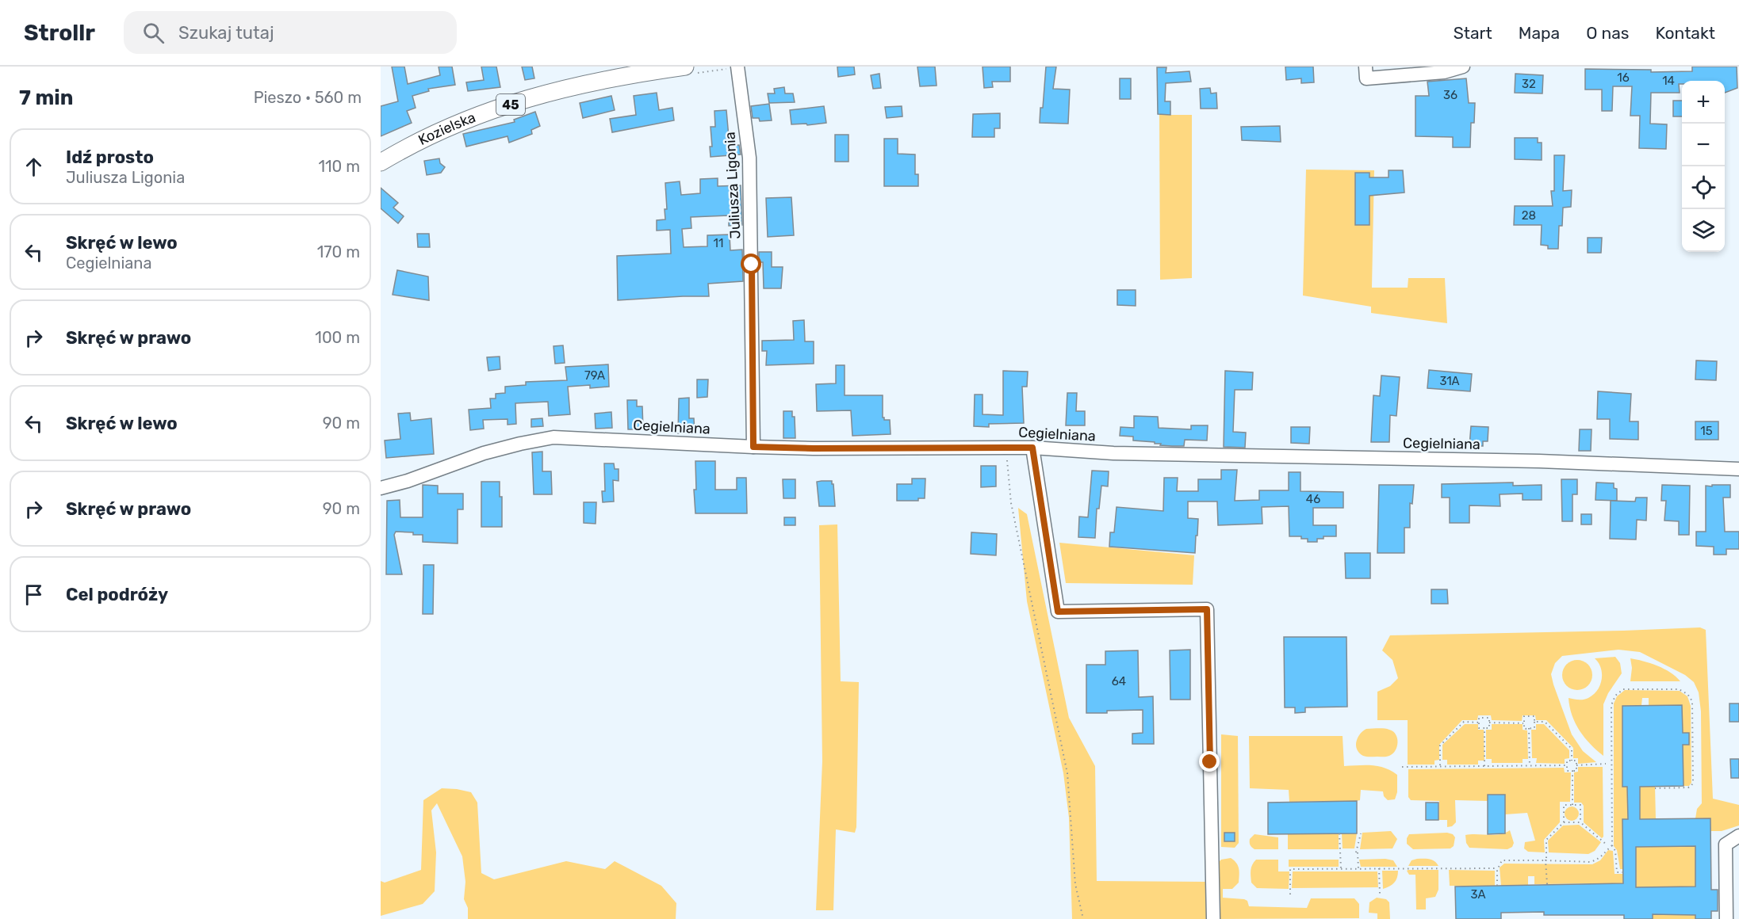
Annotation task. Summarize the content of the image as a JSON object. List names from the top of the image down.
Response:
{
  "streets": {
    "main road": ["45", "Kozielska"],
    "street": ["Juliusza Ligonia", "Cegielniana"]
  },
  "crossings": [
    ["Juliusza Ligonia", "Cegielniana"]
  ],
  "house_numbers": [
    "16",
    "14",
    "32",
    "36",
    "28",
    "11",
    "79A",
    "31A",
    "15",
    "46",
    "64",
    "3A"
  ],
  "page": {
    "header": "Strollr",
    "search": "Szukaj tutaj",
    "nav": [
      "Start",
      "Mapa",
      "O nas",
      "Kontakt"
    ],
    "heading": ["7 min", "Pieszo · 560 m"],
    "map_buttons": ["+", "−"],
    "list": [
      ["Idź prosto", "Juliusza Ligonia", "110 m"],
      ["Skręć w lewo", "Cegielniana", "170 m"],
      ["Skręć w prawo", "100 m"],
      ["Skręć w lewo", "90 m"],
      ["Skręć w prawo", "90 m"],
      "Cel podróży"
    ]
  }
}
